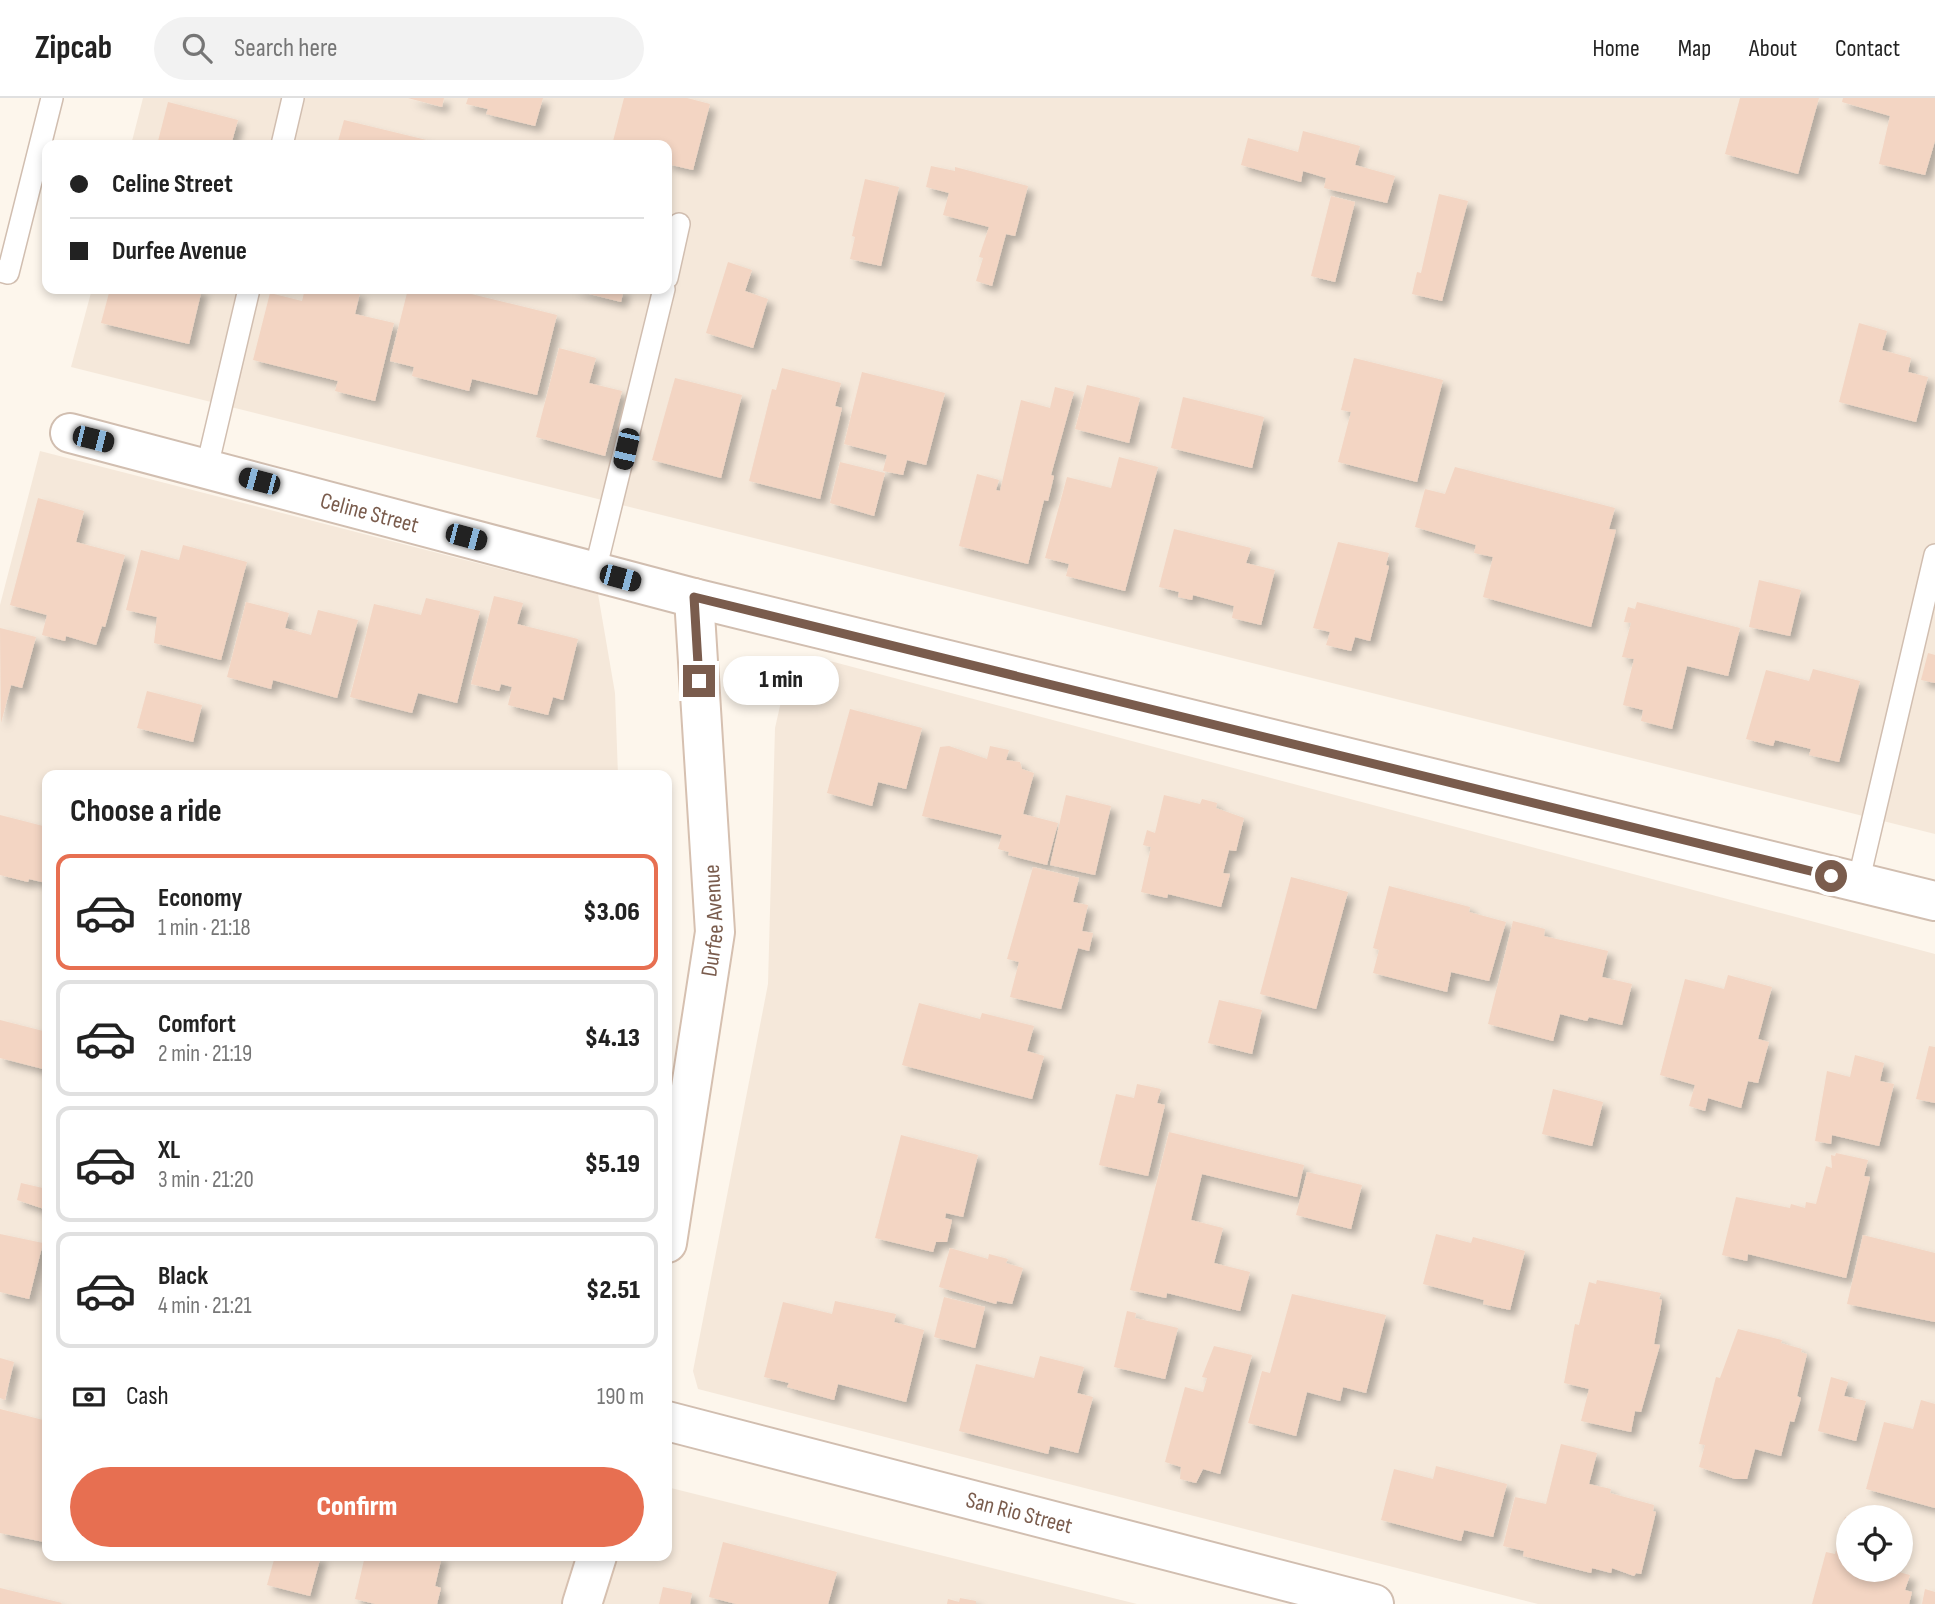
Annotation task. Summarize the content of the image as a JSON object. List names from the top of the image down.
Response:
{
  "streets": {
    "street": ["Celine Street", "Durfee Avenue", "San Rio Street"]
  },
  "crossings": [
    ["Celine Street", "Durfee Avenue"]
  ],
  "page": {
    "header": "Zipcab",
    "search": "Search here",
    "nav": [
      "Home",
      "Map",
      "About",
      "Contact"
    ],
    "banner": ["Celine Street", "Durfee Avenue"],
    "bubble": "1 min",
    "heading": "Choose a ride",
    "list": [
      {
        "name": "Economy",
        "note": "1 min · 21:18",
        "value": "$3.06"
      },
      {
        "name": "Comfort",
        "note": "2 min · 21:19",
        "value": "$4.13"
      },
      {
        "name": "XL",
        "note": "3 min · 21:20",
        "value": "$5.19"
      },
      {
        "name": "Black",
        "note": "4 min · 21:21",
        "value": "$2.51"
      }
    ],
    "pay": ["Cash", "190 m"],
    "buttons": "Confirm"
  }
}
